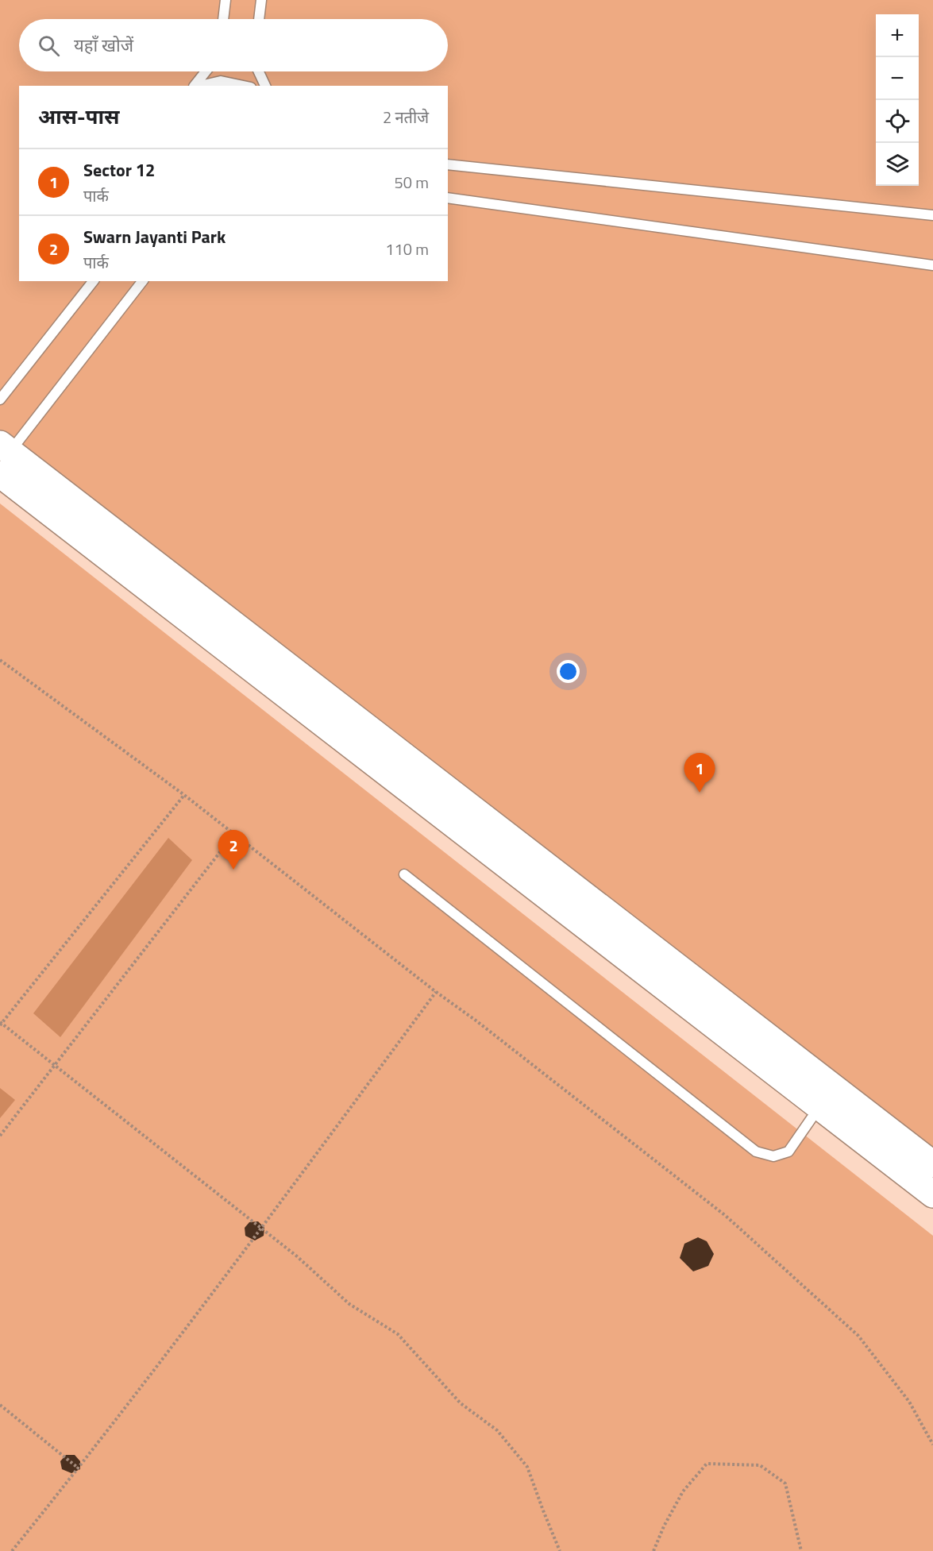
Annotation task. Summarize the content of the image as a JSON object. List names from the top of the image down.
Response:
{
  "page": {
    "map_buttons": ["+", "−"],
    "search": "यहाँ खोजें",
    "heading": ["आस-पास", "2 नतीजे"],
    "list": [
      {
        "mark": "1",
        "name": "Sector 12",
        "note": "पार्क",
        "value": "50 m"
      },
      {
        "mark": "2",
        "name": "Swarn Jayanti Park",
        "note": "पार्क",
        "value": "110 m"
      }
    ],
    "pins": ["1", "2"]
  }
}
